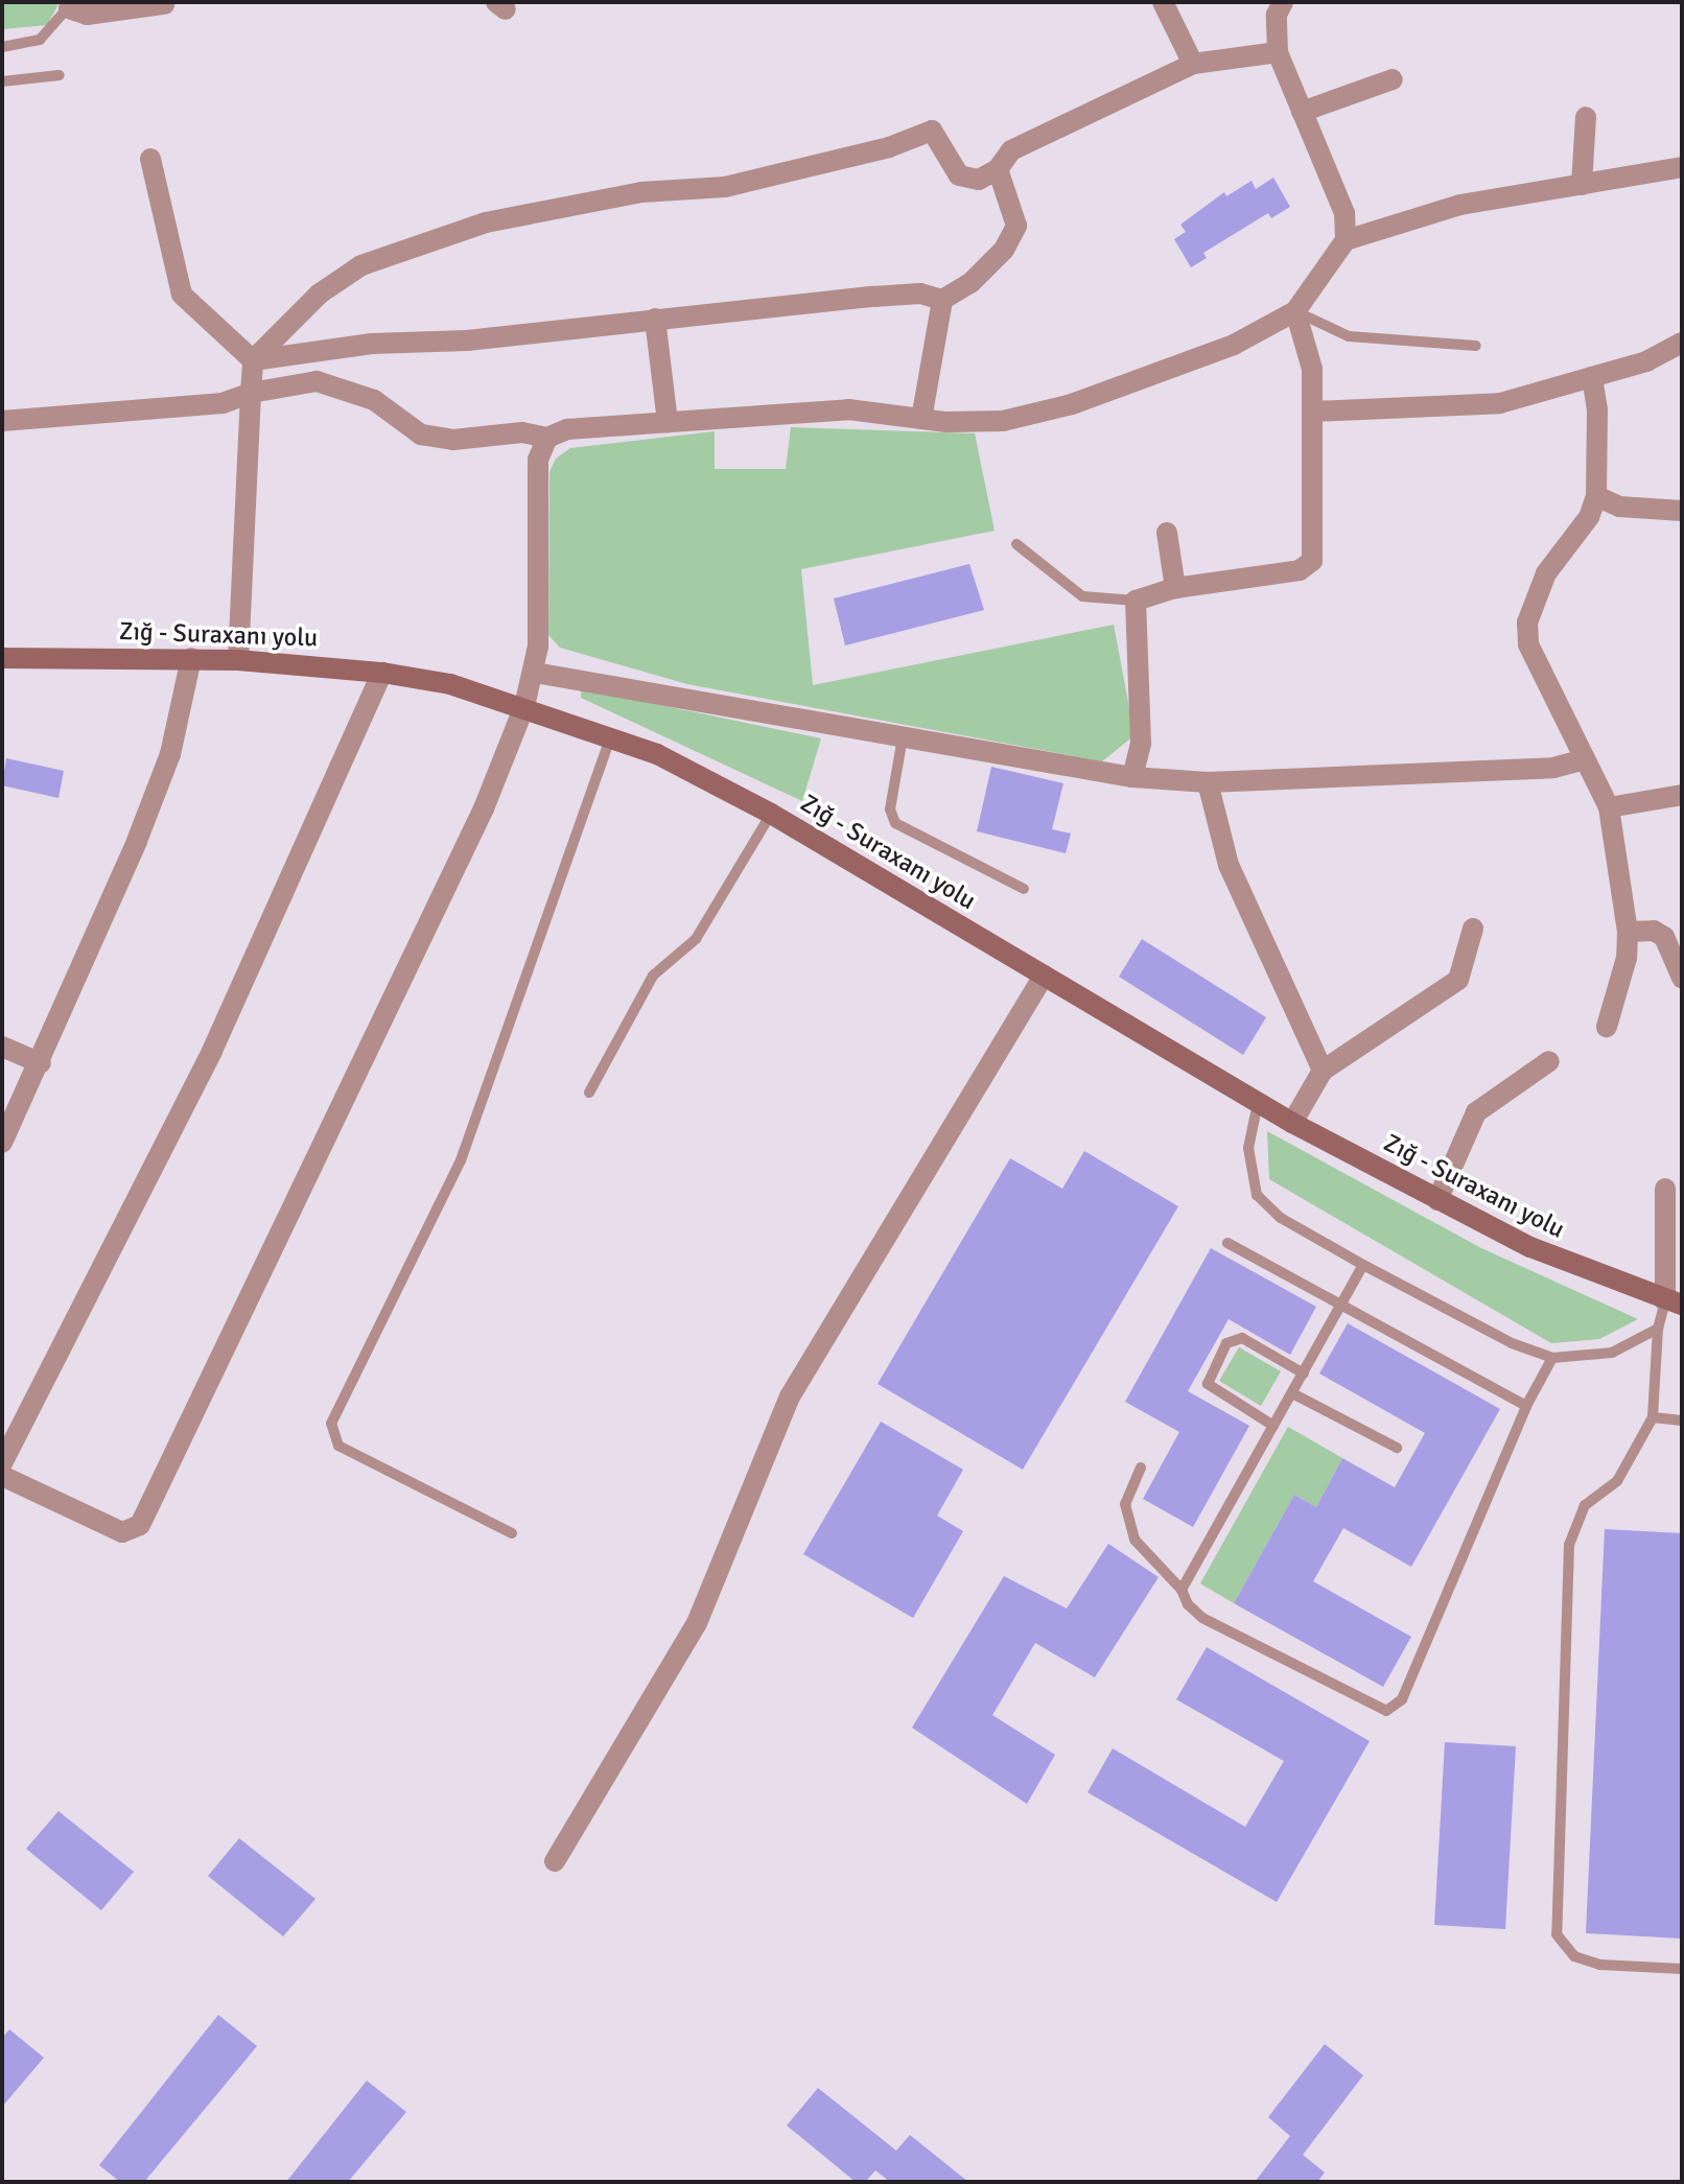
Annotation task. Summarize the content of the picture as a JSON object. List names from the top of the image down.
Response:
{
  "streets": {
    "main road": ["Zığ - Suraxanı yolu"]
  }
}
